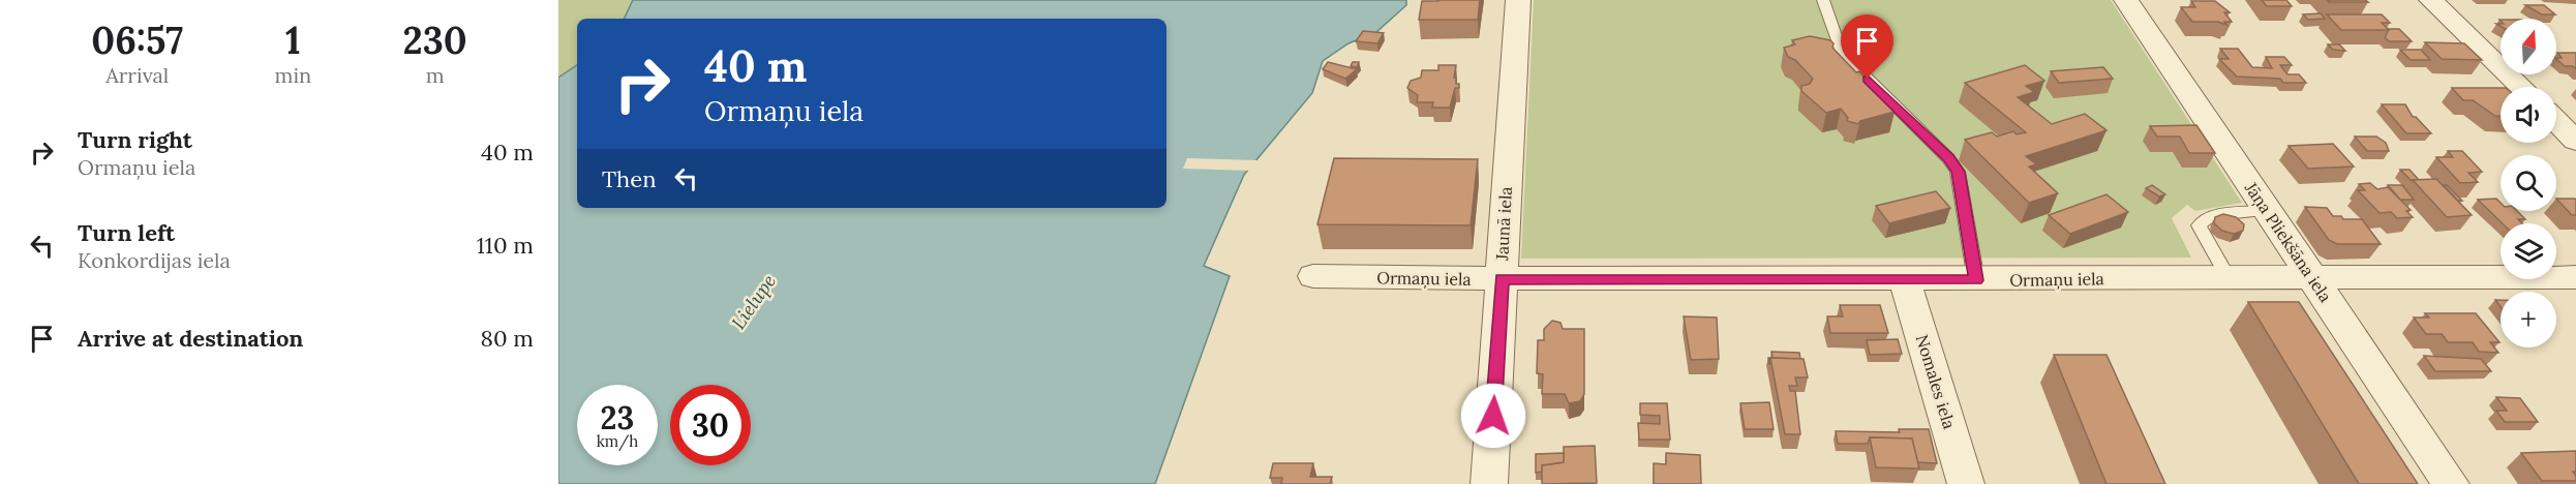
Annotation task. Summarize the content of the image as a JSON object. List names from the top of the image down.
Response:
{
  "streets": {
    "street": [
      "Jaunā iela",
      "Jāņa Pliekšāna iela",
      "Ormaņu iela",
      "Nomales iela"
    ]
  },
  "crossings": [
    ["Jaunā iela", "Ormaņu iela"],
    ["Jāņa Pliekšāna iela", "Ormaņu iela"],
    ["Ormaņu iela", "Nomales iela"]
  ],
  "water": ["Lielupe"],
  "north": "top",
  "page": {
    "eta": [
      "06:57",
      "Arrival",
      "1",
      "min",
      "230",
      "m"
    ],
    "map_buttons": "+",
    "turn": ["40 m", "Ormaņu iela"],
    "list": [
      {
        "name": "Turn right",
        "note": "Ormaņu iela",
        "value": "40 m"
      },
      {
        "name": "Turn left",
        "note": "Konkordijas iela",
        "value": "110 m"
      },
      {
        "name": "Arrive at destination",
        "value": "80 m"
      }
    ],
    "then": "Then",
    "speed": "23 km/h",
    "limit": "30"
  }
}
